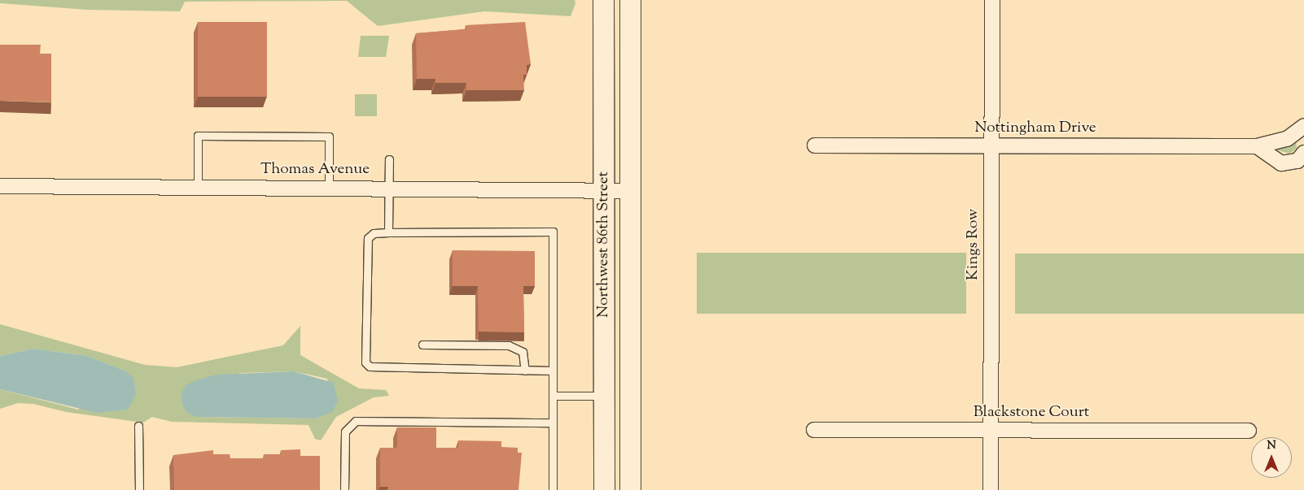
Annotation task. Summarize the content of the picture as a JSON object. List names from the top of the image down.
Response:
{
  "streets": {
    "main road": ["Northwest 86th Street"],
    "street": [
      "Nottingham Drive",
      "Thomas Avenue",
      "Kings Row",
      "Blackstone Court"
    ]
  },
  "crossings": [
    ["Nottingham Drive", "Kings Row"],
    ["Thomas Avenue", "Northwest 86th Street"],
    ["Kings Row", "Blackstone Court"]
  ],
  "north": "top"
}
